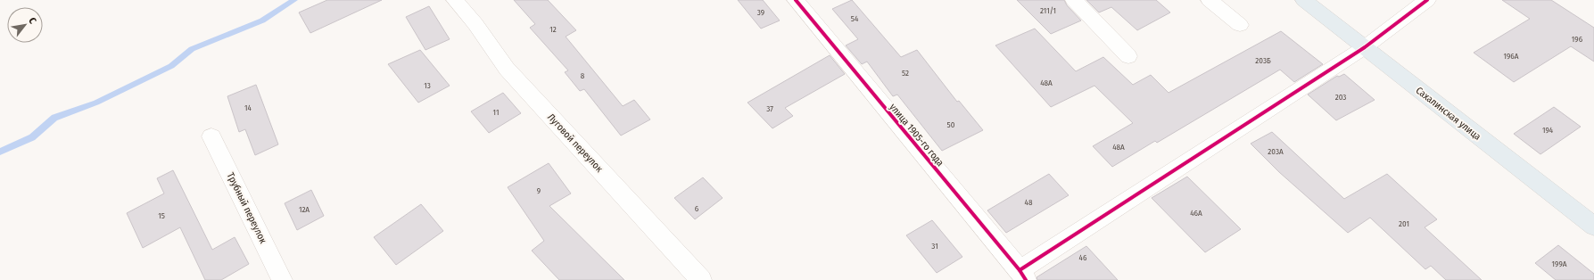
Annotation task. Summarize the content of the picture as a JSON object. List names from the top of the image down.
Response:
{
  "streets": {
    "main road": ["Сахалинская улица"],
    "street": ["улица 1905-го года", "Луговой переулок", "Трубный переулок"]
  },
  "house_numbers": [
    "211/1",
    "39",
    "54",
    "12",
    "196",
    "196А",
    "203Б",
    "52",
    "8",
    "48А",
    "13",
    "203",
    "14",
    "37",
    "11",
    "50",
    "194",
    "48А",
    "203А",
    "9",
    "48",
    "6",
    "12А",
    "46А",
    "15",
    "201",
    "31",
    "46",
    "199А"
  ],
  "north": "top right"
}
